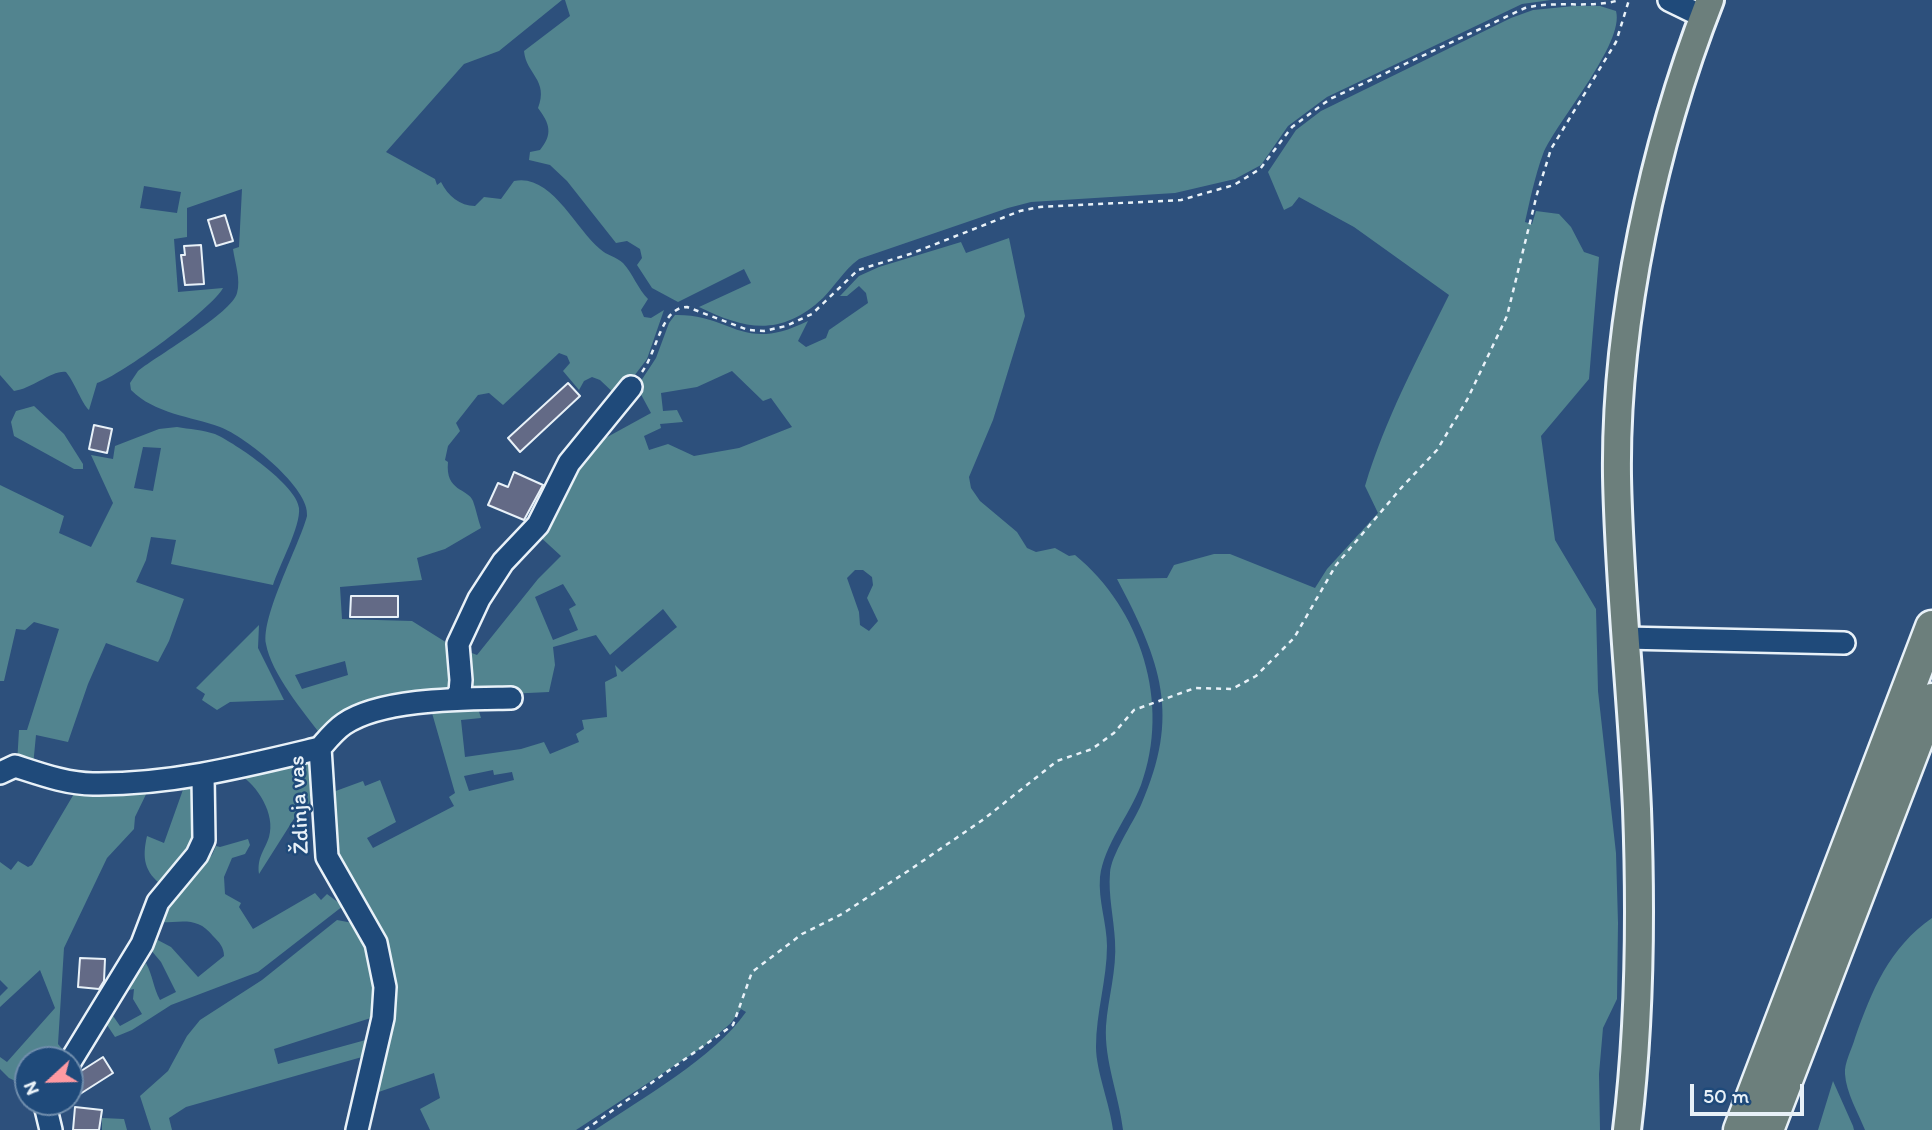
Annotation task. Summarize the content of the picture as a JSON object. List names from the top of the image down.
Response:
{
  "streets": {
    "street": ["Ždinja vas"]
  },
  "scale_bar": "50 m",
  "north": "left"
}
